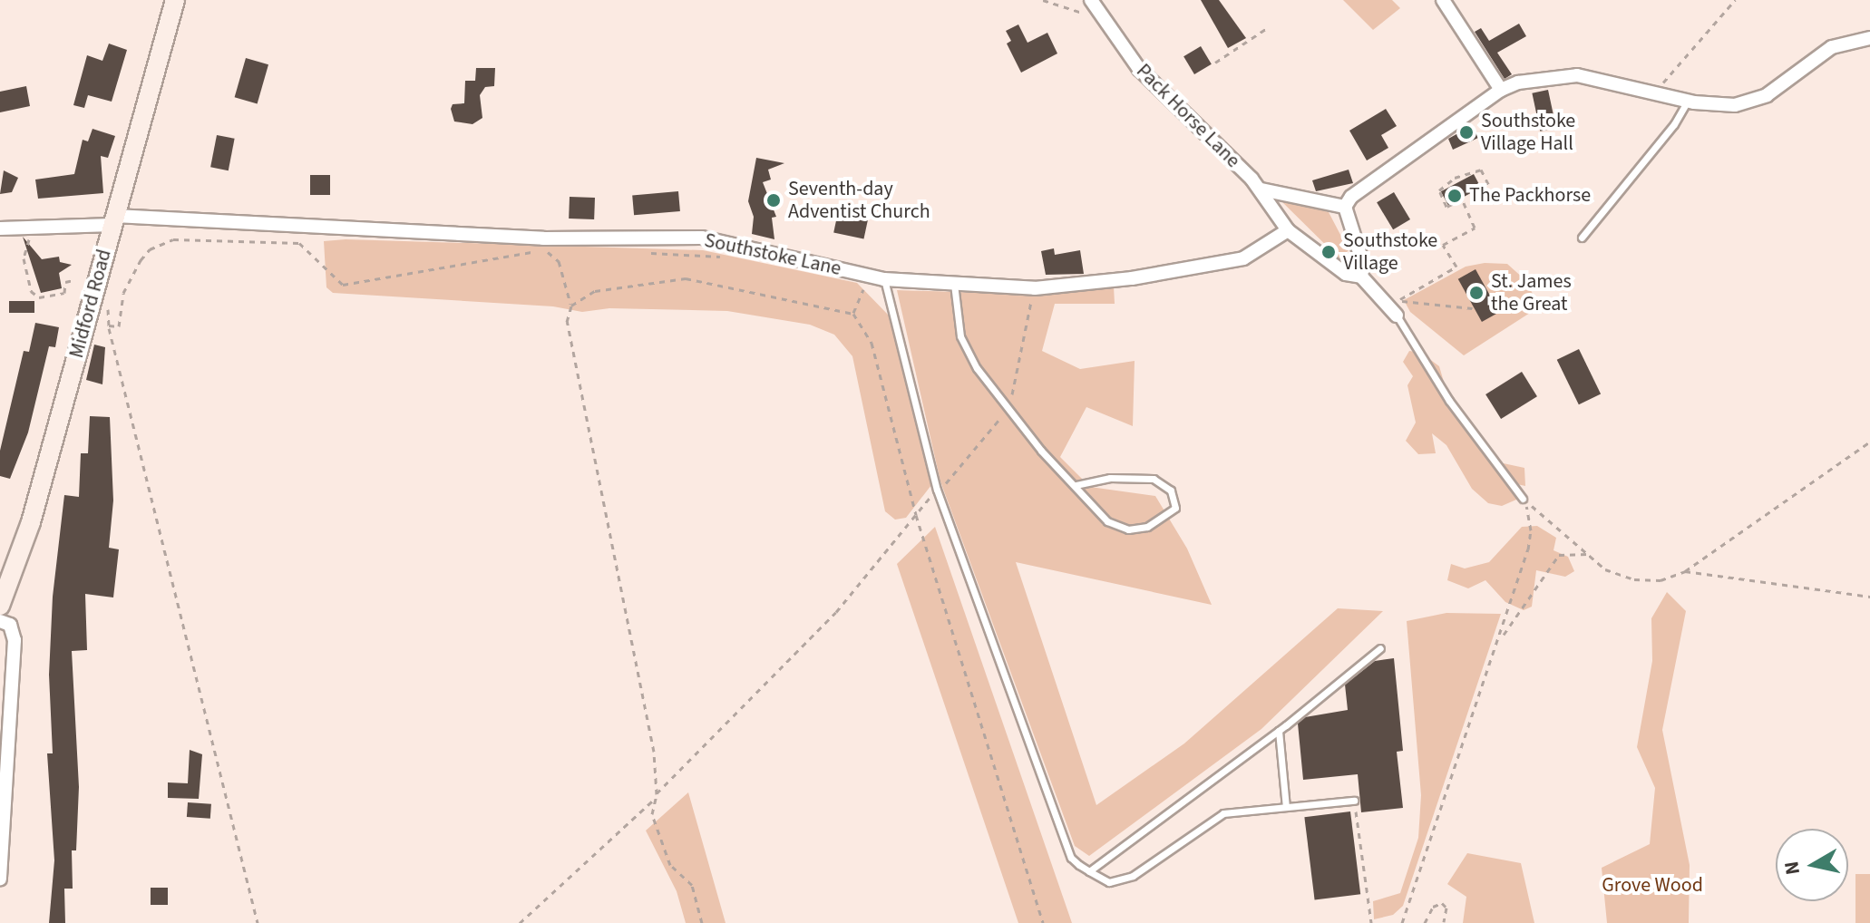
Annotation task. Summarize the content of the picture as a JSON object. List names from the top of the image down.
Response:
{
  "streets": {
    "main road": ["Midford Road"],
    "street": ["Pack Horse Lane", "Southstoke Lane"]
  },
  "crossings": [
    ["Pack Horse Lane", "Southstoke Lane"],
    ["Southstoke Lane", "Midford Road"]
  ],
  "parks": ["Grove Wood"],
  "places": [
    "Southstoke Village Hall",
    "The Packhorse",
    "Seventh-day Adventist Church",
    "Southstoke Village",
    "St. James the Great"
  ],
  "north": "left"
}
